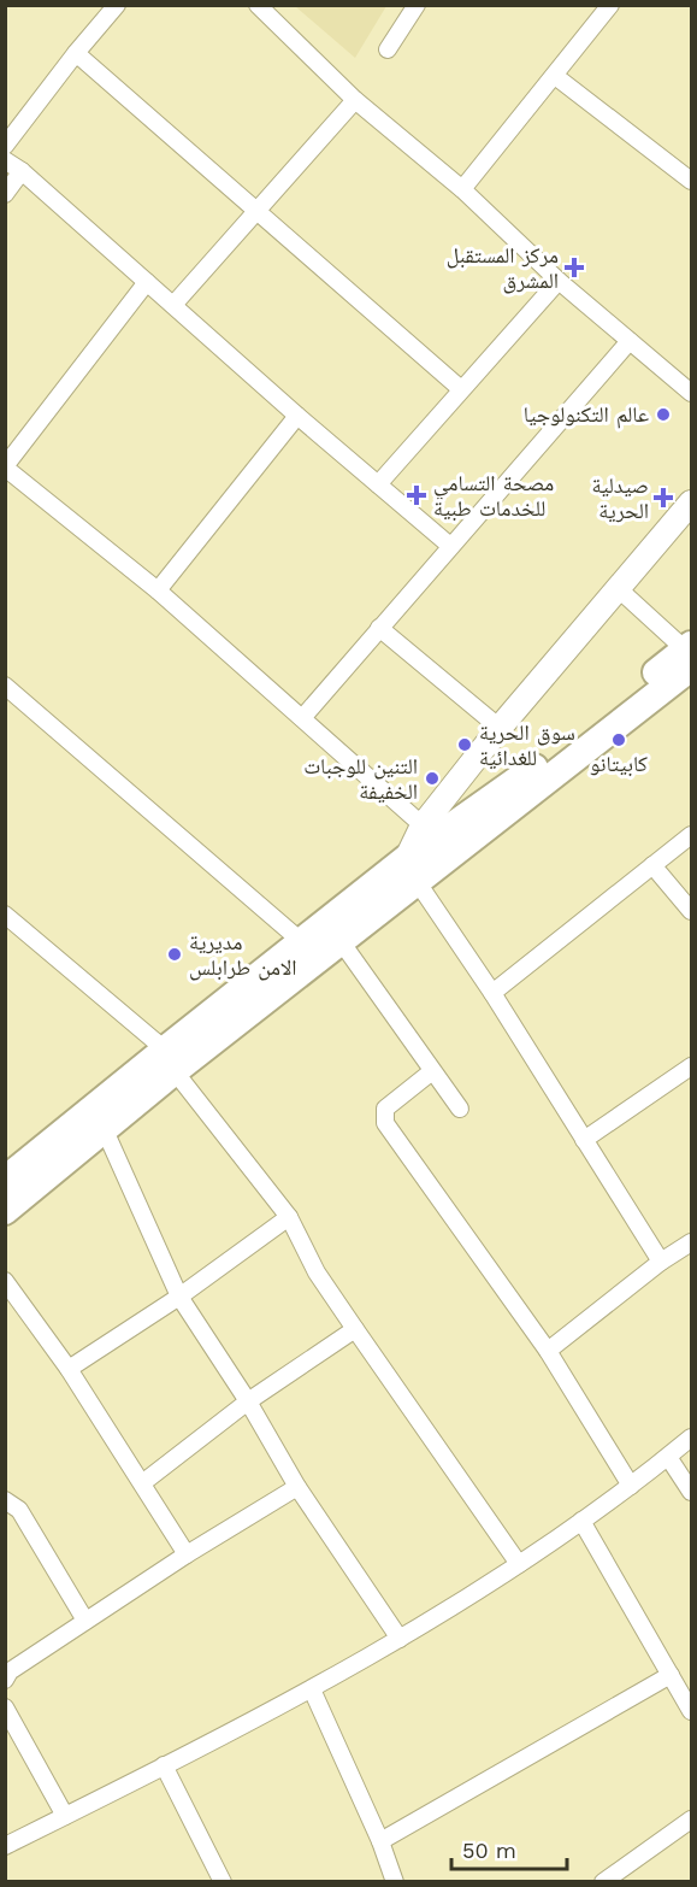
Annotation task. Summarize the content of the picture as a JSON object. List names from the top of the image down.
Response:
{
  "places": {
    "health": ["مركز المستقبل المشرق", "مصحة التسامي للخدمات طبية", "صيدلية الحرية"],
    "other": [
      "عالم التكنولوجيا",
      "كابيتانو",
      "سوق الحرية للغدائية",
      "التنين للوجبات الخفيفة",
      "مديرية الامن طرابلس"
    ]
  },
  "scale_bar": "50 m"
}
